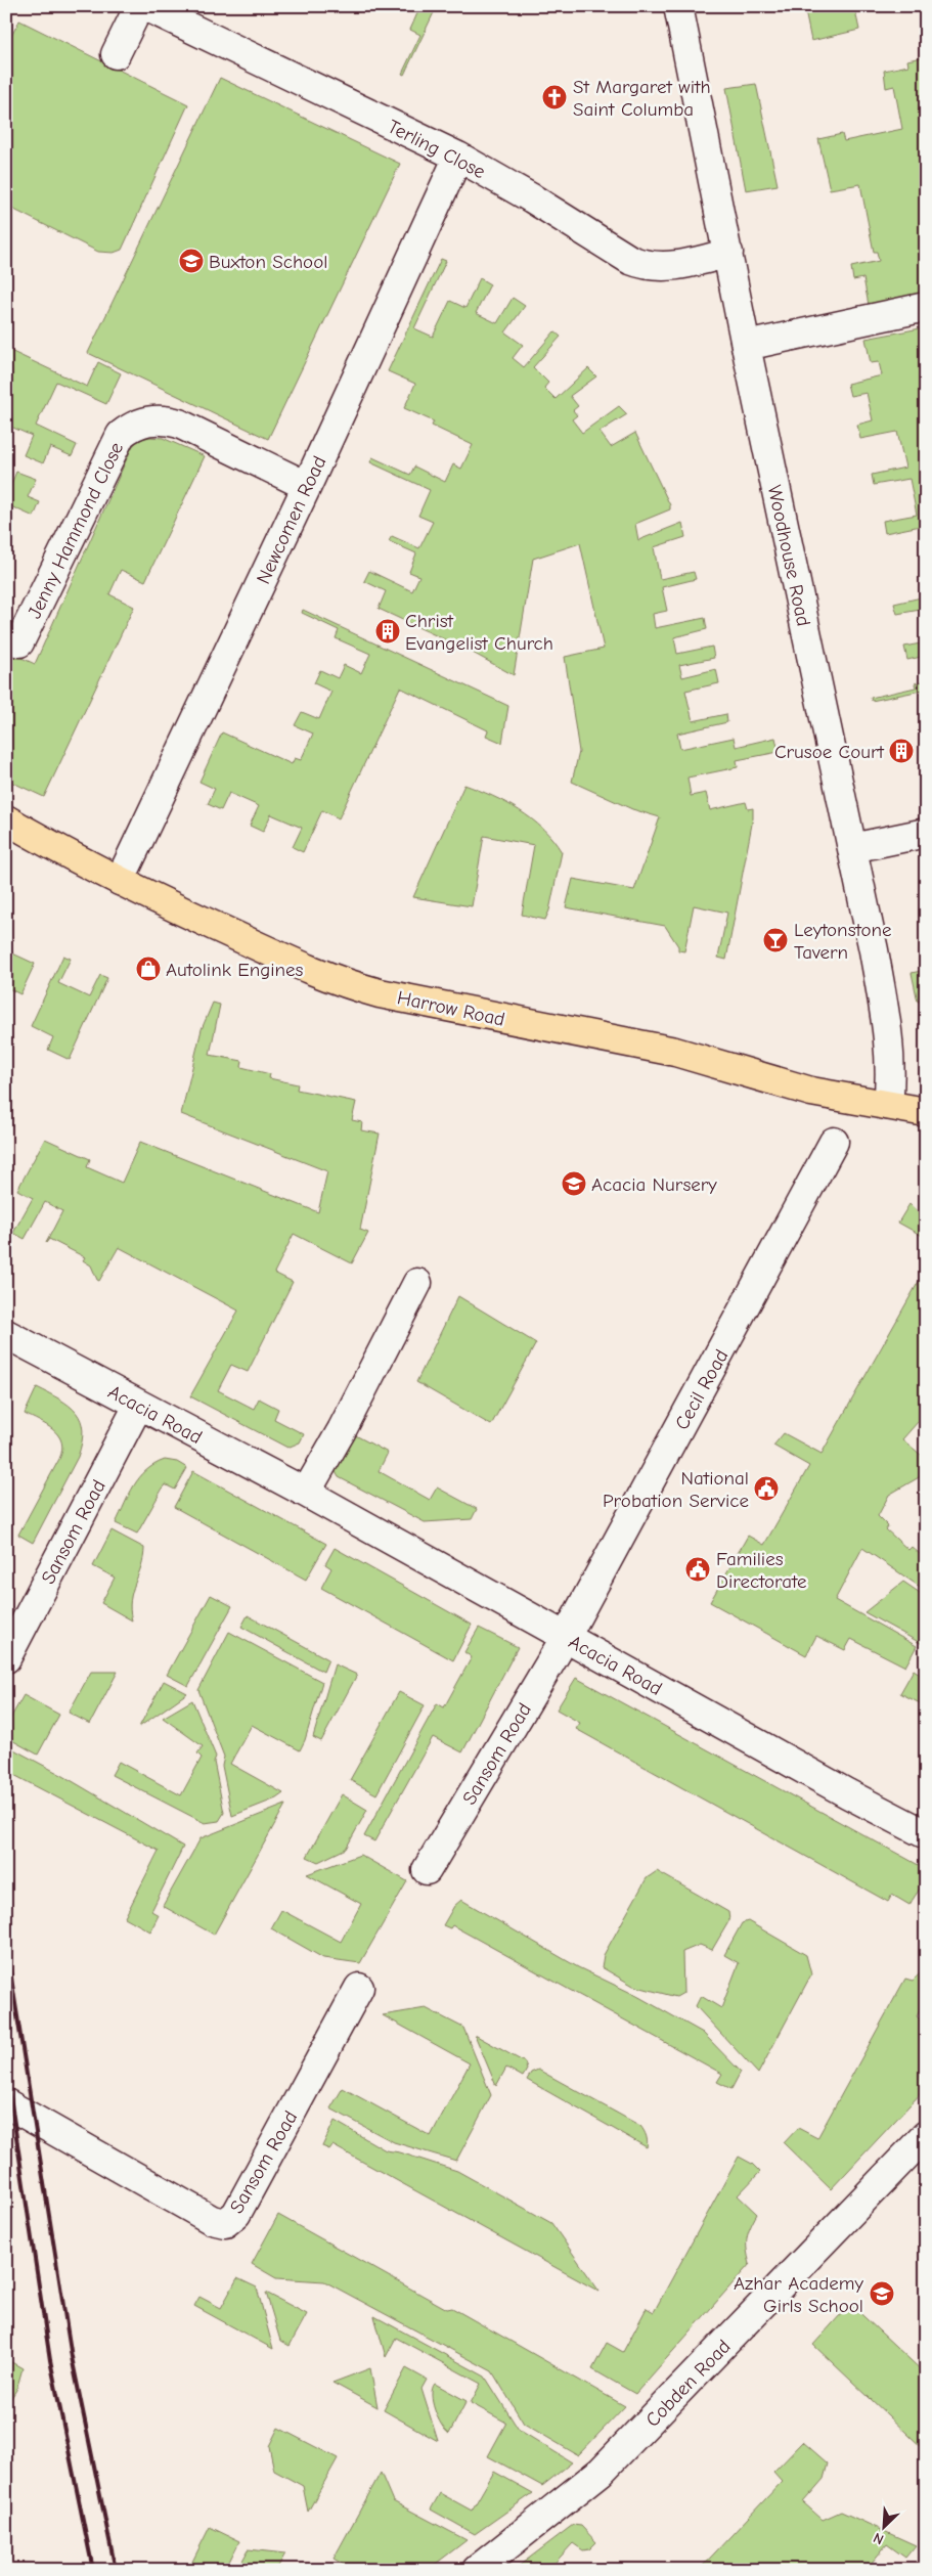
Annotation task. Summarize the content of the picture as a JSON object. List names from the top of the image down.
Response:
{
  "streets": {
    "main road": ["Harrow Road"],
    "street": [
      "Terling Close",
      "Newcomen Road",
      "Jenny Hammond Close",
      "Woodhouse Road",
      "Cecil Road",
      "Acacia Road",
      "Sansom Road",
      "Cobden Road"
    ]
  },
  "crossings": [
    ["Terling Close", "Newcomen Road"],
    ["Terling Close", "Woodhouse Road"],
    ["Newcomen Road", "Jenny Hammond Close"],
    ["Newcomen Road", "Harrow Road"],
    ["Woodhouse Road", "Harrow Road"],
    ["Cecil Road", "Acacia Road"],
    ["Cecil Road", "Sansom Road"],
    ["Acacia Road", "Sansom Road"]
  ],
  "places": {
    "church": ["St Margaret with Saint Columba"],
    "school or university": ["Buxton School", "Acacia Nursery", "Azhar Academy Girls School"],
    "building": ["Christ Evangelist Church", "Crusoe Court"],
    "bar": ["Leytonstone Tavern"],
    "shop": ["Autolink Engines"],
    "public building": ["National Probation Service", "Families Directorate"]
  },
  "north": "bottom left"
}
